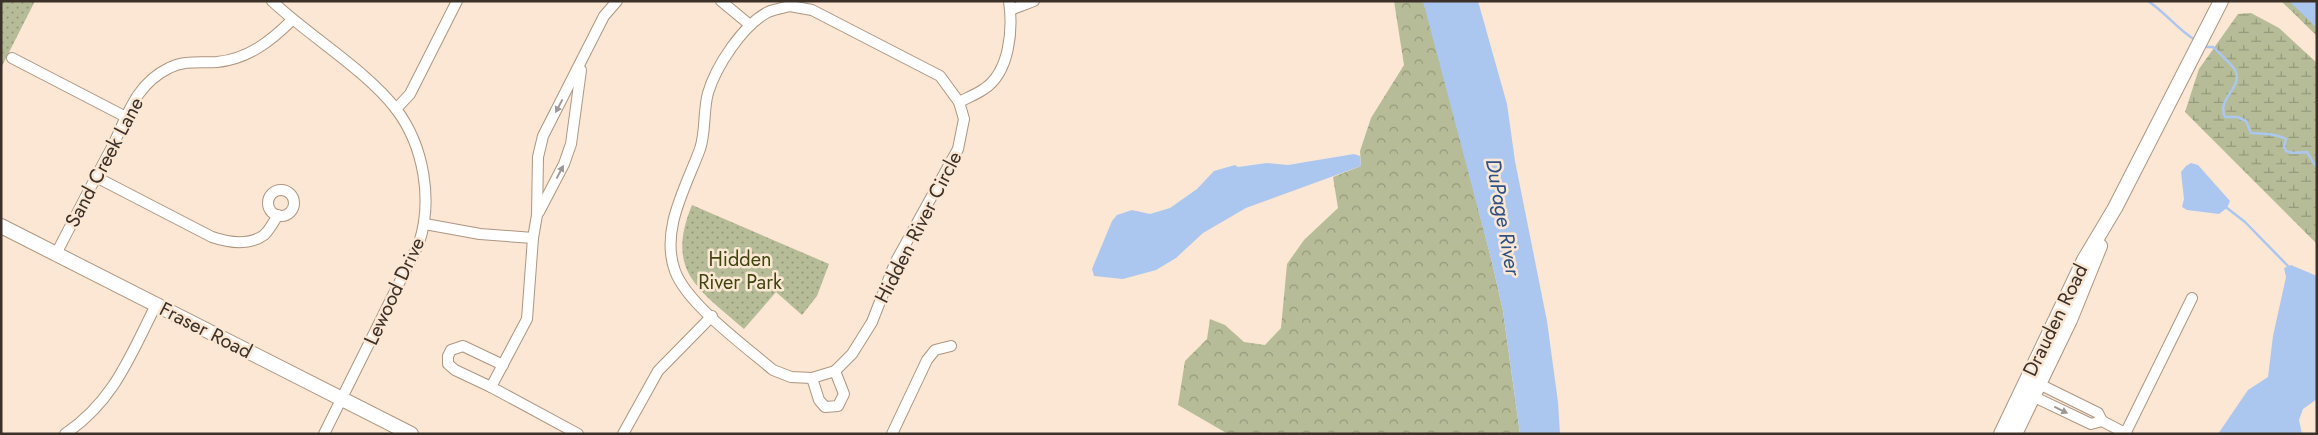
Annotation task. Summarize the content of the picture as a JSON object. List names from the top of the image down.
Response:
{
  "streets": {
    "street": [
      "Sand Creek Lane",
      "Hidden River Circle",
      "Lewood Drive",
      "Drauden Road",
      "Fraser Road"
    ]
  },
  "crossings": [
    ["Sand Creek Lane", "Lewood Drive"],
    ["Sand Creek Lane", "Fraser Road"],
    ["Lewood Drive", "Fraser Road"]
  ],
  "water": ["DuPage River"],
  "parks": ["Hidden River Park"]
}
